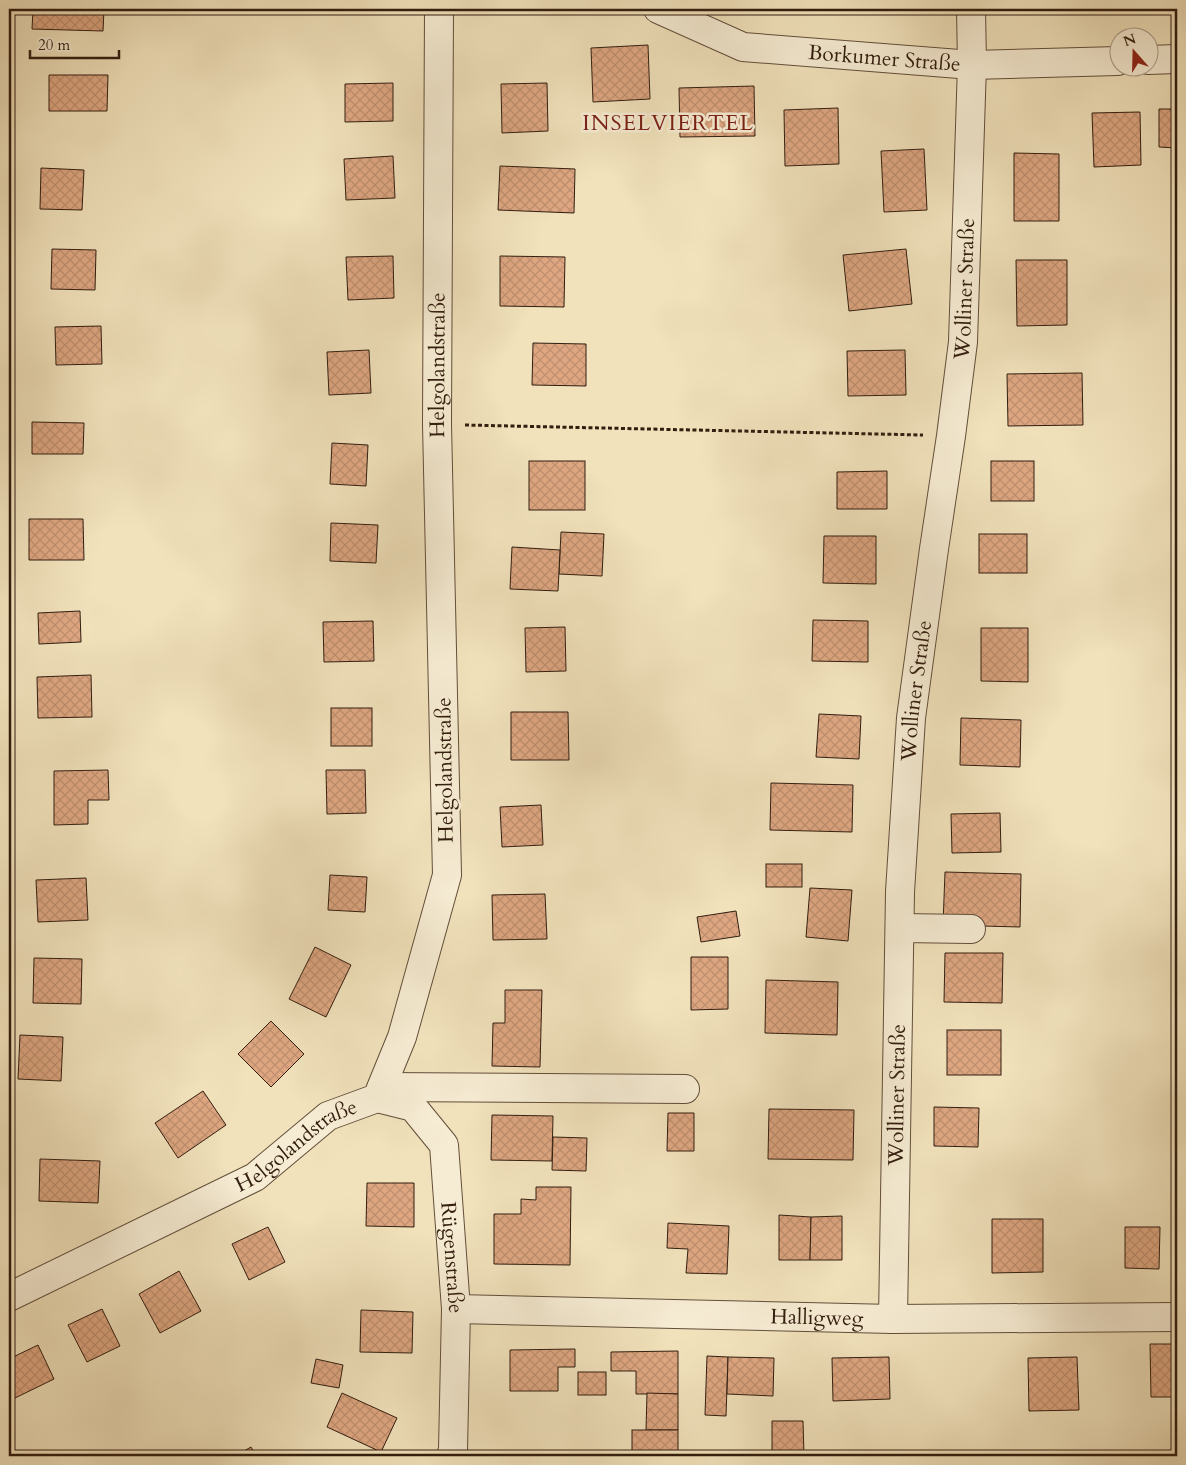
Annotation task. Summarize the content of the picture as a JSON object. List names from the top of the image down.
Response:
{
  "streets": {
    "street": [
      "Borkumer Straße",
      "Wolliner Straße",
      "Helgolandstraße",
      "Rügenstraße",
      "Halligweg"
    ]
  },
  "crossings": [
    ["Borkumer Straße", "Wolliner Straße"],
    ["Wolliner Straße", "Halligweg"],
    ["Helgolandstraße", "Rügenstraße"],
    ["Rügenstraße", "Halligweg"]
  ],
  "districts": ["INSELVIERTEL"],
  "scale_bar": "20 m",
  "north": "top"
}
